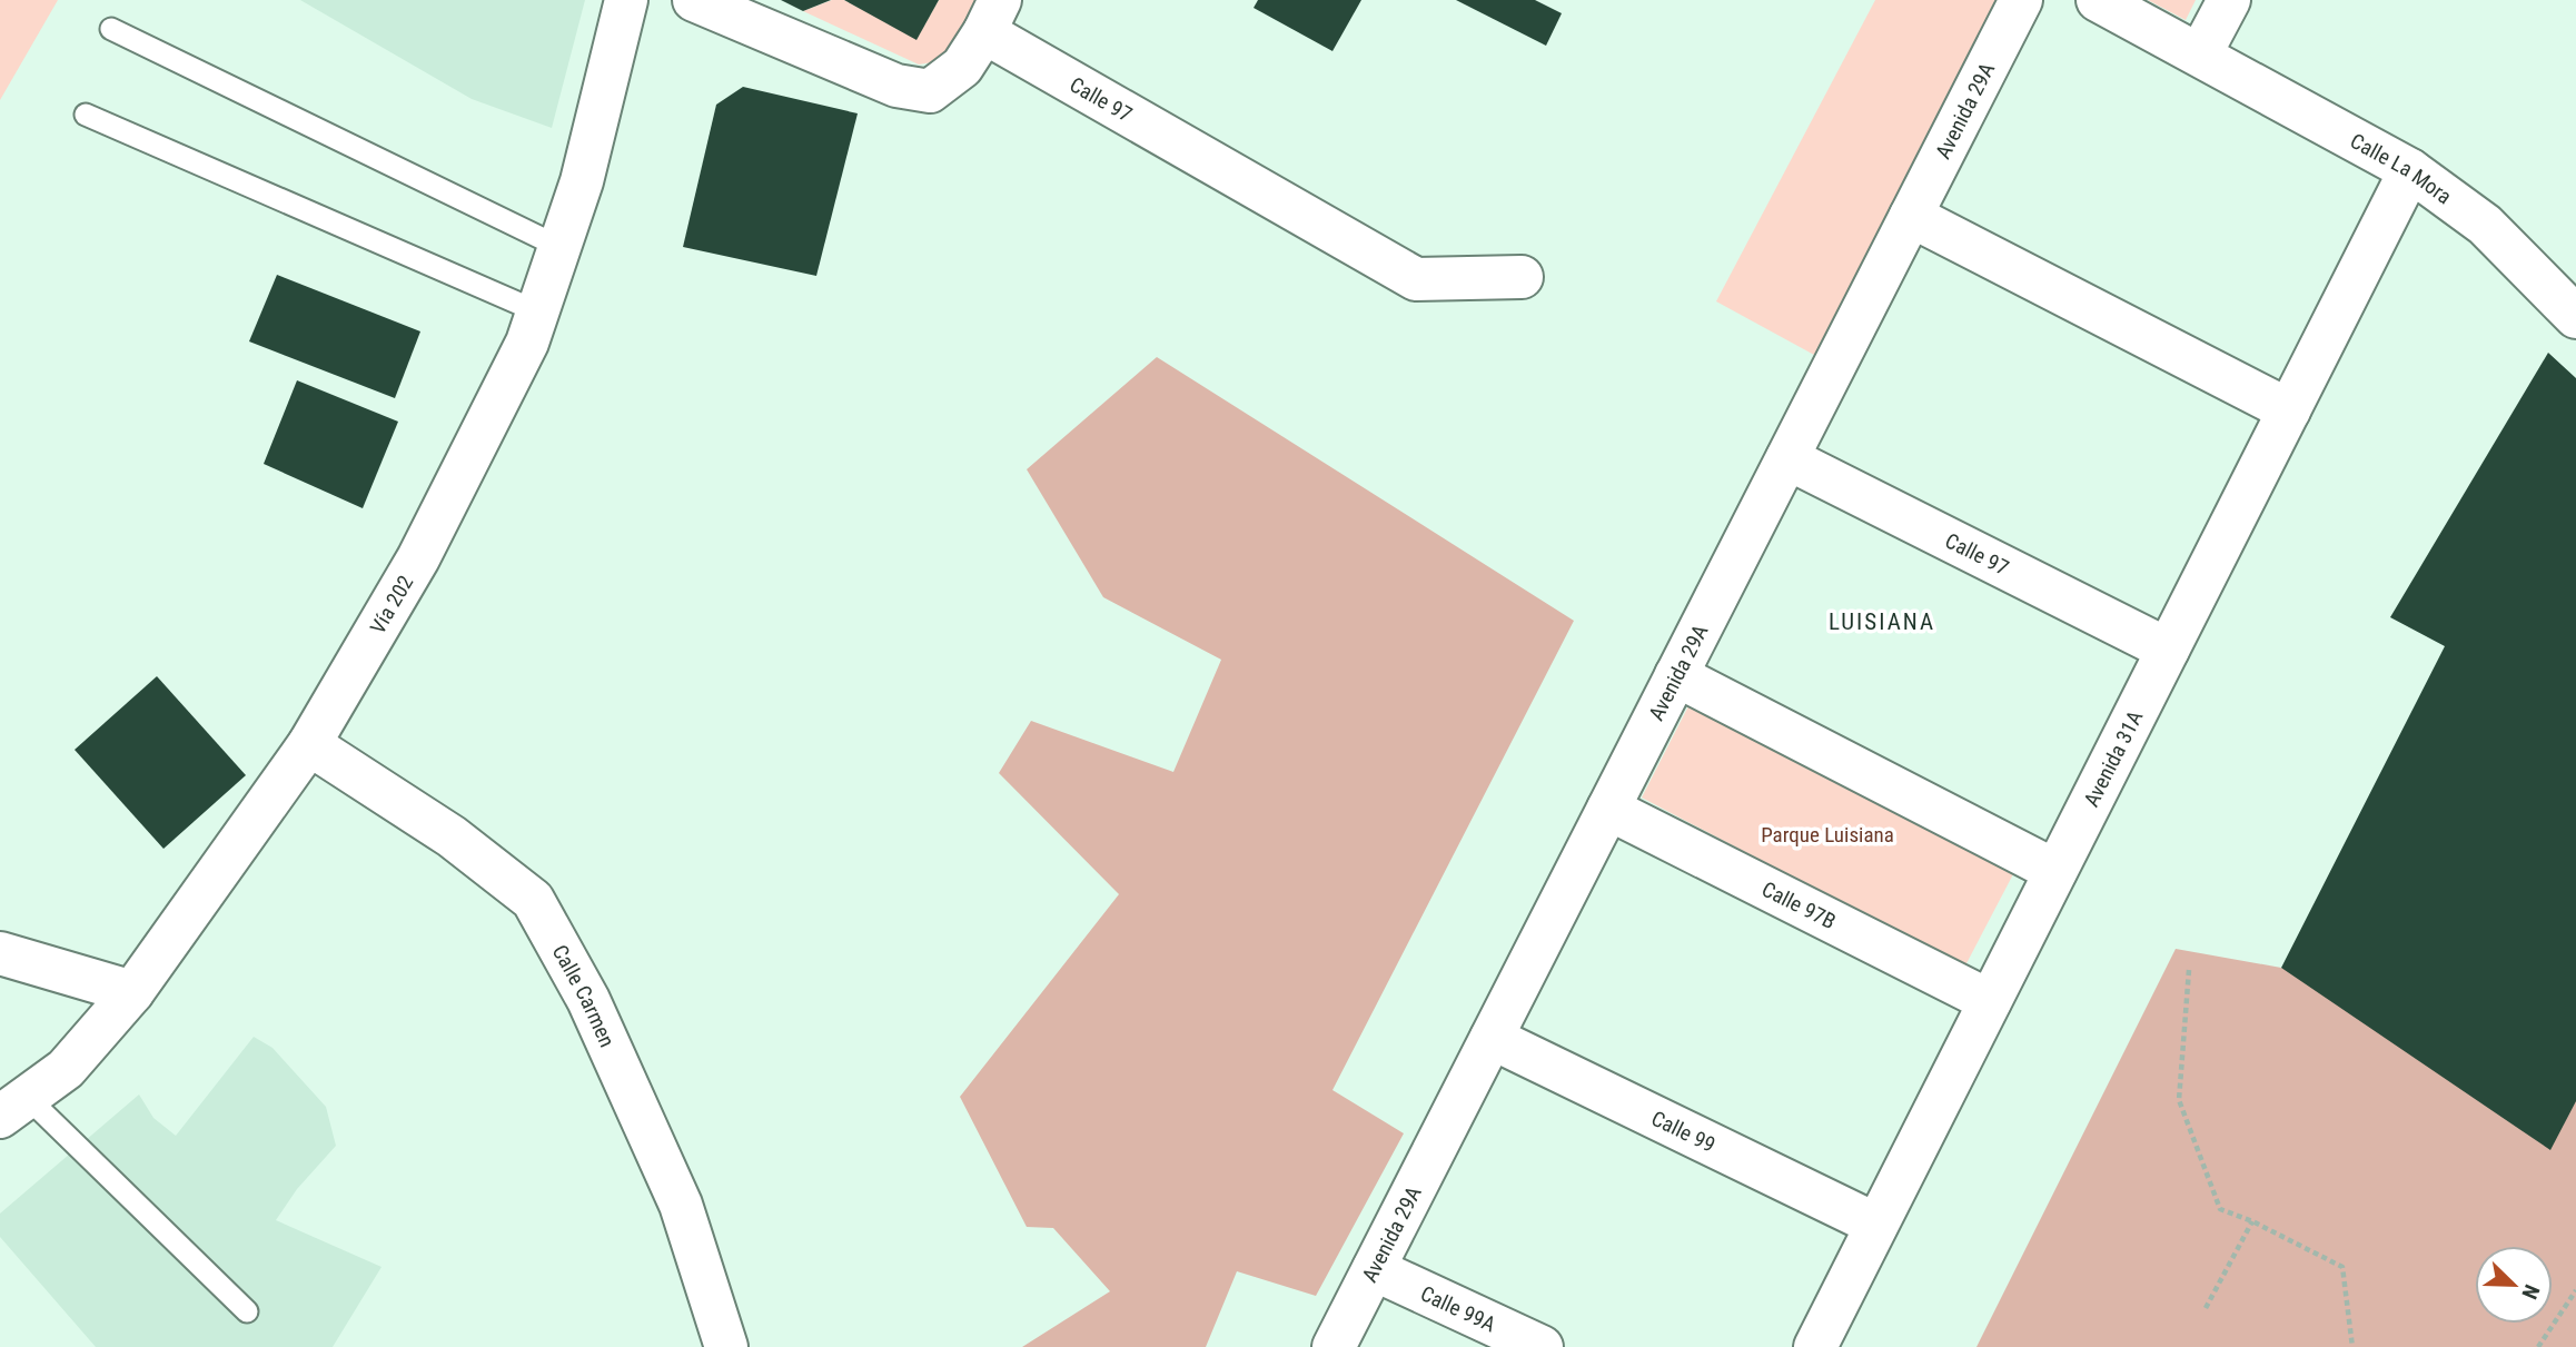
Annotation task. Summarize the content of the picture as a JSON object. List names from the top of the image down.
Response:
{
  "streets": {
    "street": [
      "Calle 97",
      "Avenida 29A",
      "Calle La Mora",
      "Vía 202",
      "Avenida 31A",
      "Calle 97B",
      "Calle Carmen",
      "Calle 99",
      "Calle 99A"
    ]
  },
  "crossings": [
    ["Calle 97", "Avenida 29A"],
    ["Calle 97", "Avenida 31A"],
    ["Avenida 29A", "Calle 97B"],
    ["Avenida 29A", "Calle 99"],
    ["Avenida 29A", "Calle 99A"],
    ["Calle La Mora", "Avenida 31A"],
    ["Vía 202", "Calle Carmen"],
    ["Avenida 31A", "Calle 97B"],
    ["Avenida 31A", "Calle 99"]
  ],
  "districts": ["LUISIANA"],
  "parks": ["Parque Luisiana"],
  "north": "bottom right"
}
